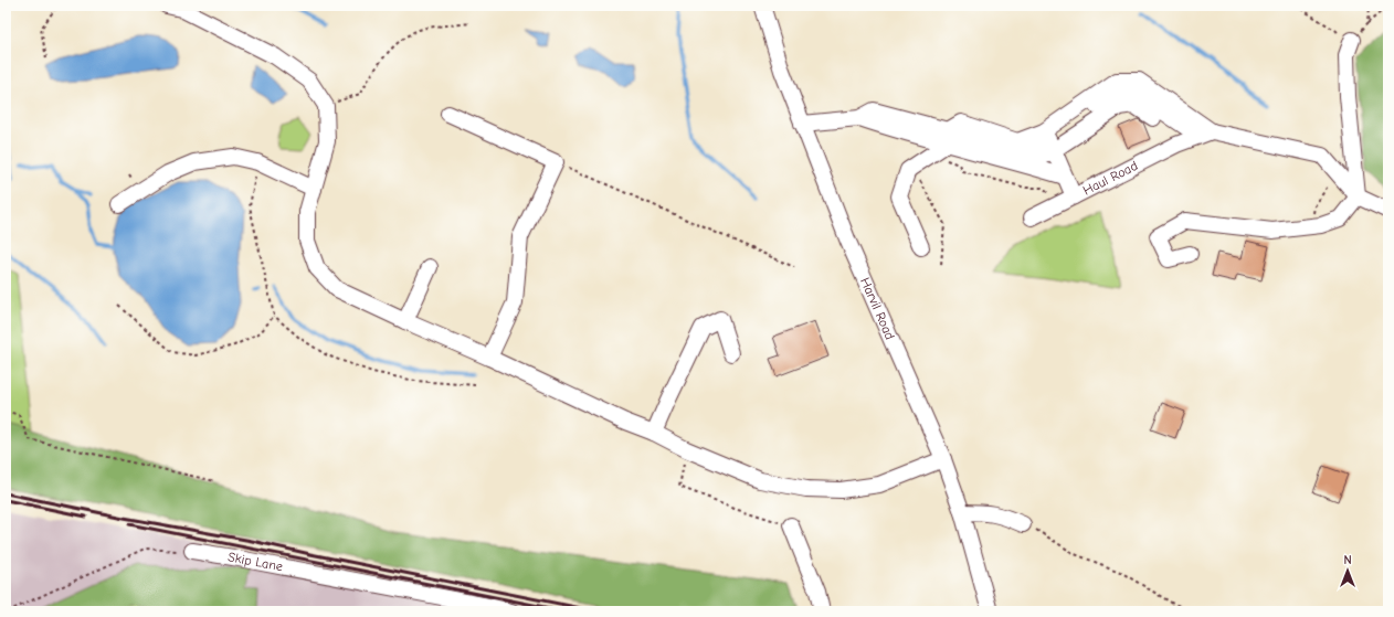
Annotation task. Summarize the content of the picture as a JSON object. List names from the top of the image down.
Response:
{
  "streets": {
    "street": ["Haul Road", "Harvil Road", "Skip Lane"]
  },
  "north": "top"
}
